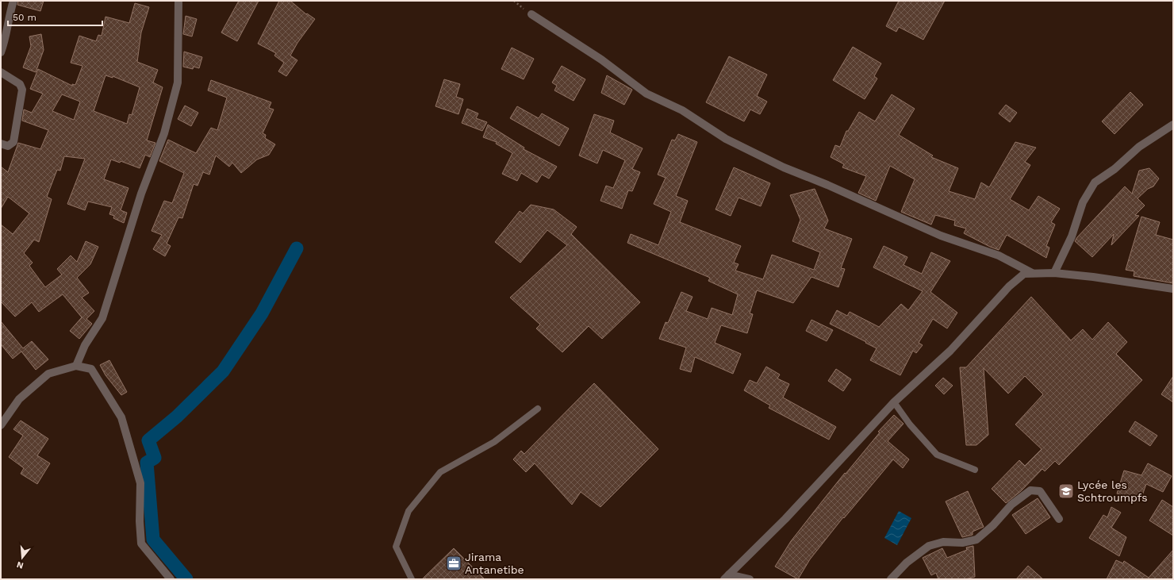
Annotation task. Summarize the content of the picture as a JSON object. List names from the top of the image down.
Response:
{
  "places": {
    "school or university": ["Lycée les Schtroumpfs"],
    "office": ["Jirama Antanetibe"]
  },
  "scale_bar": "50 m",
  "north": "bottom"
}
